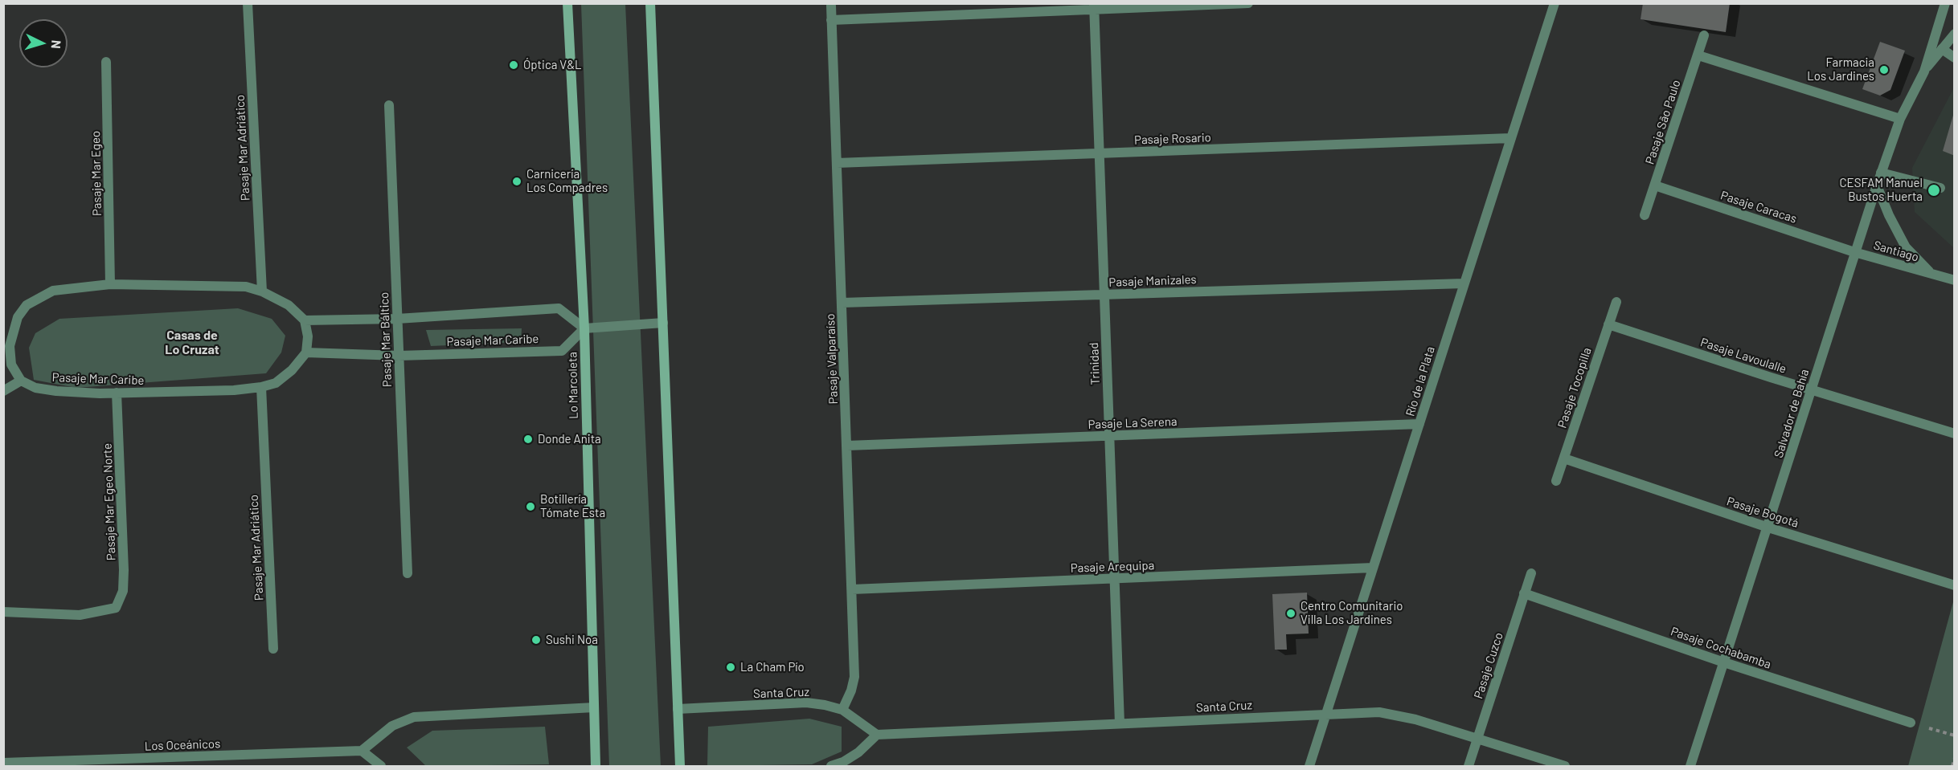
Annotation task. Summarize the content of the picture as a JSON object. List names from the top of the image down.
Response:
{
  "streets": {
    "main road": ["Lo Marcoleta"],
    "street": [
      "Pasaje São Paulo",
      "Pasaje Rosario",
      "Pasaje Mar Adriático",
      "Pasaje Mar Egeo",
      "Pasaje Caracas",
      "Santiago",
      "Pasaje Manizales",
      "Pasaje Mar Báltico",
      "Pasaje Mar Caribe",
      "Pasaje Lavoulalle",
      "Pasaje Valparaíso",
      "Trinidad",
      "Río de la Plata",
      "Pasaje Tocopilla",
      "Salvador de Bahía",
      "Pasaje La Serena",
      "Pasaje Mar Egeo Norte",
      "Pasaje Bogotá",
      "Pasaje Arequipa",
      "Pasaje Cochabamba",
      "Pasaje Cuzco",
      "Santa Cruz",
      "Los Oceánicos"
    ]
  },
  "crossings": [
    ["Pasaje São Paulo", "Pasaje Caracas"],
    ["Pasaje Rosario", "Pasaje Valparaíso"],
    ["Pasaje Rosario", "Trinidad"],
    ["Pasaje Rosario", "Río de la Plata"],
    ["Pasaje Mar Adriático", "Pasaje Mar Caribe"],
    ["Pasaje Caracas", "Santiago"],
    ["Pasaje Caracas", "Salvador de Bahía"],
    ["Santiago", "Salvador de Bahía"],
    ["Pasaje Manizales", "Pasaje Valparaíso"],
    ["Pasaje Manizales", "Trinidad"],
    ["Pasaje Manizales", "Río de la Plata"],
    ["Pasaje Mar Báltico", "Pasaje Mar Caribe"],
    ["Pasaje Mar Caribe", "Lo Marcoleta"],
    ["Pasaje Mar Caribe", "Pasaje Mar Egeo Norte"],
    ["Pasaje Lavoulalle", "Pasaje Tocopilla"],
    ["Pasaje Lavoulalle", "Salvador de Bahía"],
    ["Pasaje Valparaíso", "Pasaje La Serena"],
    ["Pasaje Valparaíso", "Pasaje Arequipa"],
    ["Pasaje Valparaíso", "Santa Cruz"],
    ["Trinidad", "Pasaje La Serena"],
    ["Trinidad", "Pasaje Arequipa"],
    ["Trinidad", "Santa Cruz"],
    ["Río de la Plata", "Pasaje La Serena"],
    ["Río de la Plata", "Pasaje Arequipa"],
    ["Río de la Plata", "Santa Cruz"],
    ["Pasaje Tocopilla", "Pasaje Bogotá"],
    ["Salvador de Bahía", "Pasaje Bogotá"],
    ["Salvador de Bahía", "Pasaje Cochabamba"],
    ["Pasaje Cochabamba", "Pasaje Cuzco"],
    ["Pasaje Cuzco", "Santa Cruz"]
  ],
  "districts": ["Casas de Lo Cruzat"],
  "places": [
    "Óptica V&L",
    "Farmacia Los Jardines",
    "Carnicería Los Compadres",
    "CESFAM Manuel Bustos Huerta",
    "Donde Anita",
    "Botillería Tómate Esta",
    "Centro Comunitario Villa Los Jardines",
    "Sushi Noa",
    "La Cham Pío"
  ],
  "north": "right"
}
